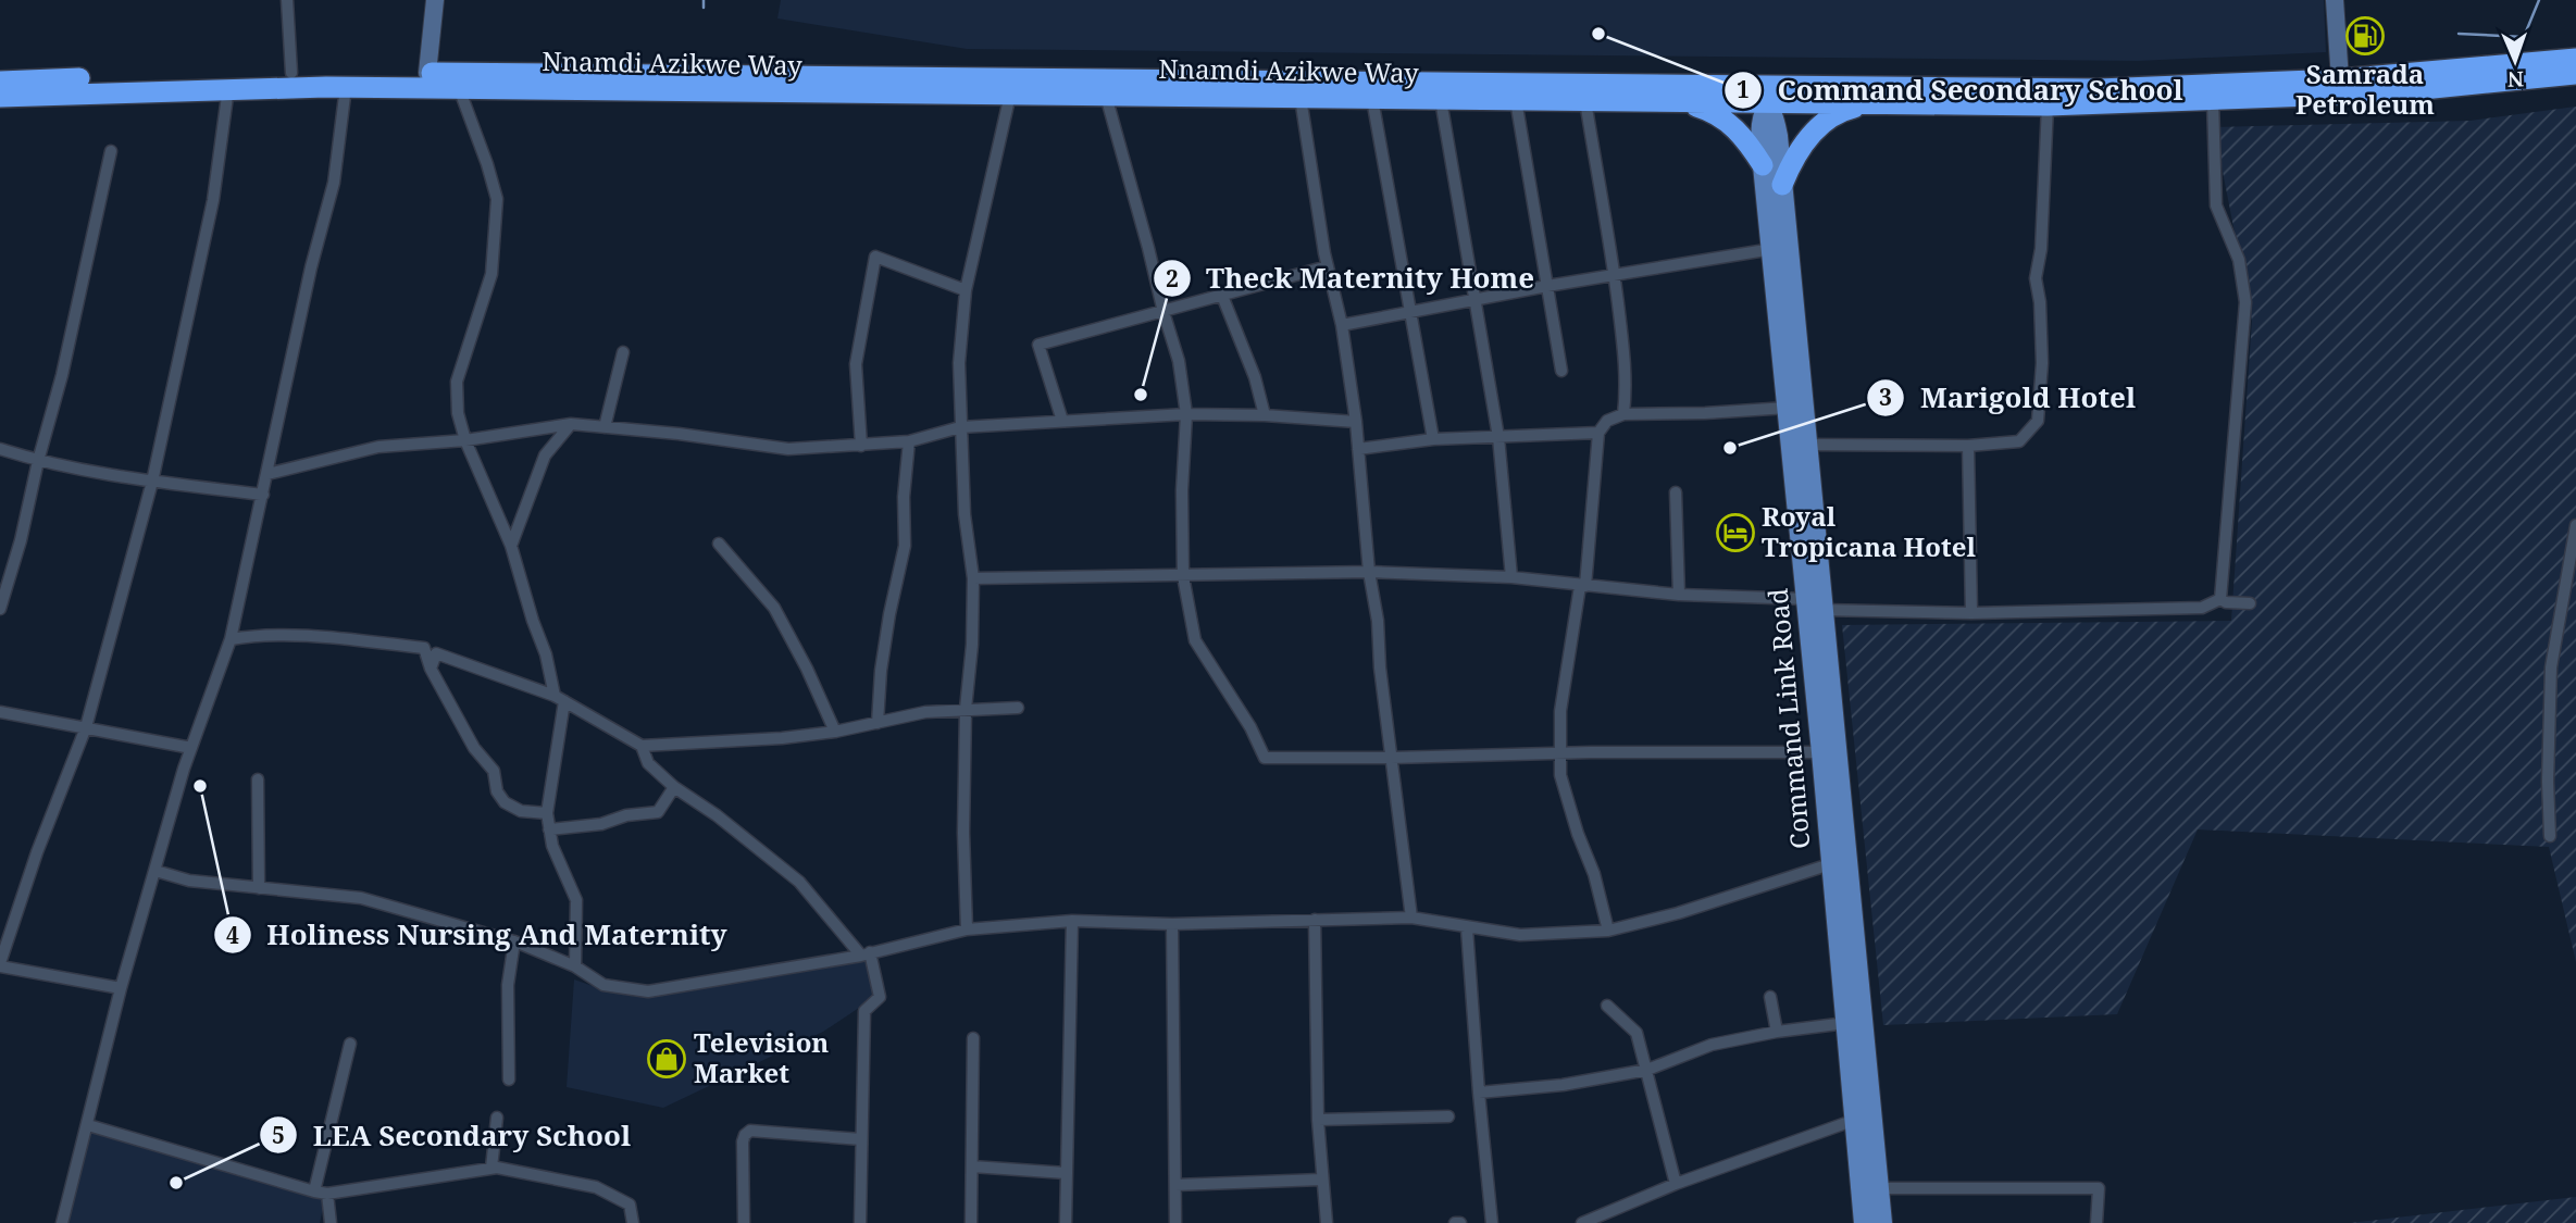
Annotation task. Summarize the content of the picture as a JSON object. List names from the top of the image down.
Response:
{
  "streets": {
    "highway": ["Nnamdi Azikwe Way"],
    "main road": ["Command Link Road"]
  },
  "crossings": [
    ["Nnamdi Azikwe Way", "Command Link Road"]
  ],
  "places": {
    "other": [
      "Command Secondary School",
      "Theck Maternity Home",
      "Marigold Hotel",
      "Holiness Nursing And Maternity",
      "LEA Secondary School"
    ],
    "fuel station": ["Samrada Petroleum"],
    "hotel": ["Royal Tropicana Hotel"],
    "shop": ["Television Market"]
  },
  "north": "bottom"
}
